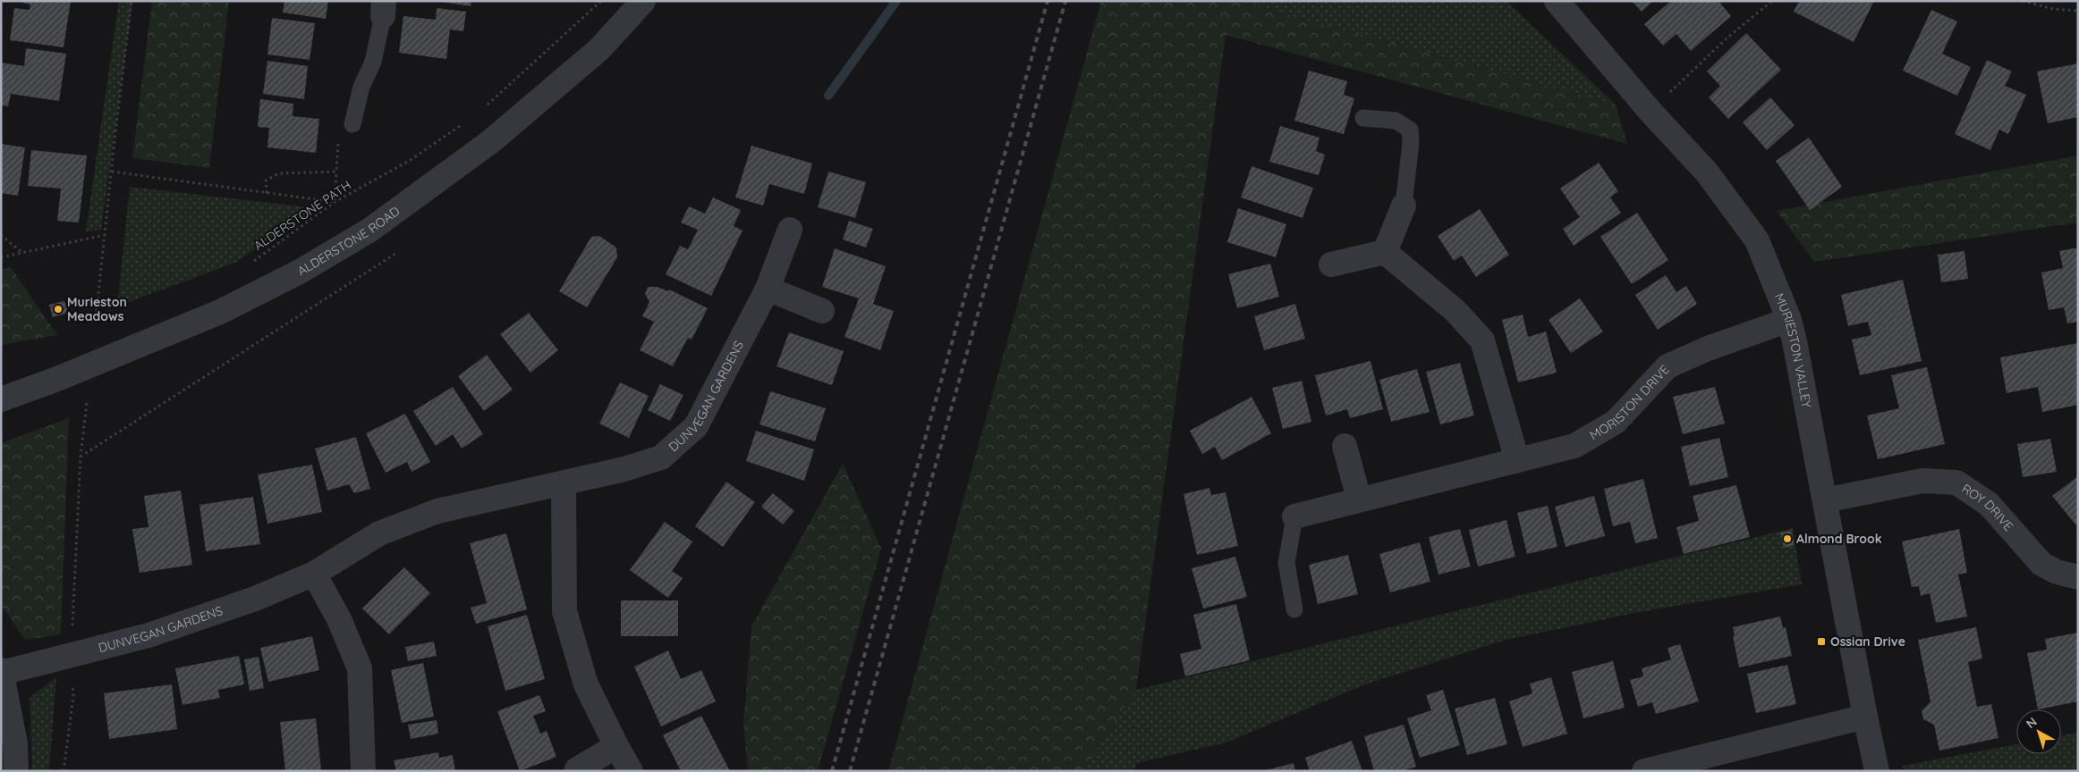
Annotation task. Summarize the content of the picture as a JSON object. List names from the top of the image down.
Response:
{
  "streets": {
    "street": [
      "ALDERSTONE ROAD",
      "MURIESTON VALLEY",
      "DUNVEGAN GARDENS",
      "MORISTON DRIVE",
      "ROY DRIVE"
    ],
    "path": ["ALDERSTONE PATH"]
  },
  "crossings": [
    ["MURIESTON VALLEY", "MORISTON DRIVE"],
    ["MURIESTON VALLEY", "ROY DRIVE"]
  ],
  "places": {
    "other": ["Murieston Meadows", "Almond Brook"],
    "transit": ["Ossian Drive"]
  },
  "north": "top left"
}
